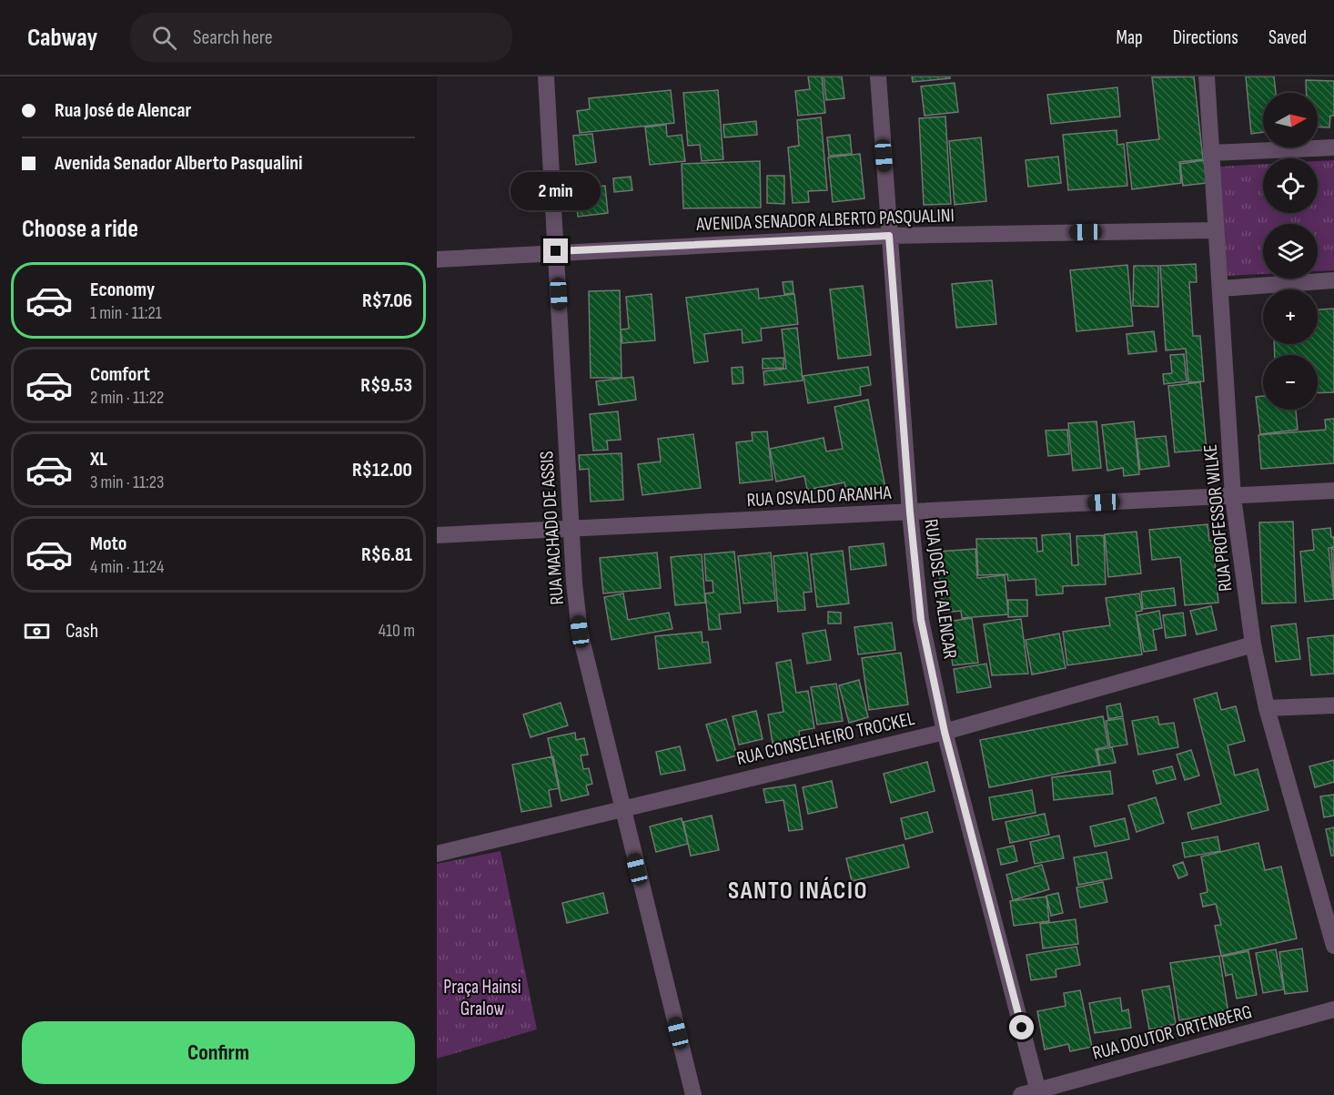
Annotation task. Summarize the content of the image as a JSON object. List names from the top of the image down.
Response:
{
  "streets": {
    "street": [
      "AVENIDA SENADOR ALBERTO PASQUALINI",
      "RUA OSVALDO ARANHA",
      "RUA PROFESSOR WILKE",
      "RUA MACHADO DE ASSIS",
      "RUA JOSÉ DE ALENCAR",
      "RUA CONSELHEIRO TROCKEL",
      "RUA DOUTOR ORTENBERG"
    ]
  },
  "crossings": [
    ["AVENIDA SENADOR ALBERTO PASQUALINI", "RUA PROFESSOR WILKE"],
    ["AVENIDA SENADOR ALBERTO PASQUALINI", "RUA MACHADO DE ASSIS"],
    ["AVENIDA SENADOR ALBERTO PASQUALINI", "RUA JOSÉ DE ALENCAR"],
    ["RUA OSVALDO ARANHA", "RUA PROFESSOR WILKE"],
    ["RUA OSVALDO ARANHA", "RUA MACHADO DE ASSIS"],
    ["RUA OSVALDO ARANHA", "RUA JOSÉ DE ALENCAR"],
    ["RUA PROFESSOR WILKE", "RUA CONSELHEIRO TROCKEL"],
    ["RUA MACHADO DE ASSIS", "RUA CONSELHEIRO TROCKEL"],
    ["RUA JOSÉ DE ALENCAR", "RUA CONSELHEIRO TROCKEL"],
    ["RUA JOSÉ DE ALENCAR", "RUA DOUTOR ORTENBERG"]
  ],
  "districts": ["SANTO INÁCIO"],
  "parks": ["Praça Hainsi Gralow"],
  "north": "right",
  "page": {
    "header": "Cabway",
    "search": "Search here",
    "nav": ["Map", "Directions", "Saved"],
    "banner": ["Rua José de Alencar", "Avenida Senador Alberto Pasqualini"],
    "map_buttons": ["+", "−"],
    "bubble": "2 min",
    "heading": "Choose a ride",
    "list": [
      {
        "name": "Economy",
        "note": "1 min · 11:21",
        "value": "R$7.06"
      },
      {
        "name": "Comfort",
        "note": "2 min · 11:22",
        "value": "R$9.53"
      },
      {
        "name": "XL",
        "note": "3 min · 11:23",
        "value": "R$12.00"
      },
      {
        "name": "Moto",
        "note": "4 min · 11:24",
        "value": "R$6.81"
      }
    ],
    "pay": ["Cash", "410 m"],
    "buttons": "Confirm"
  }
}
